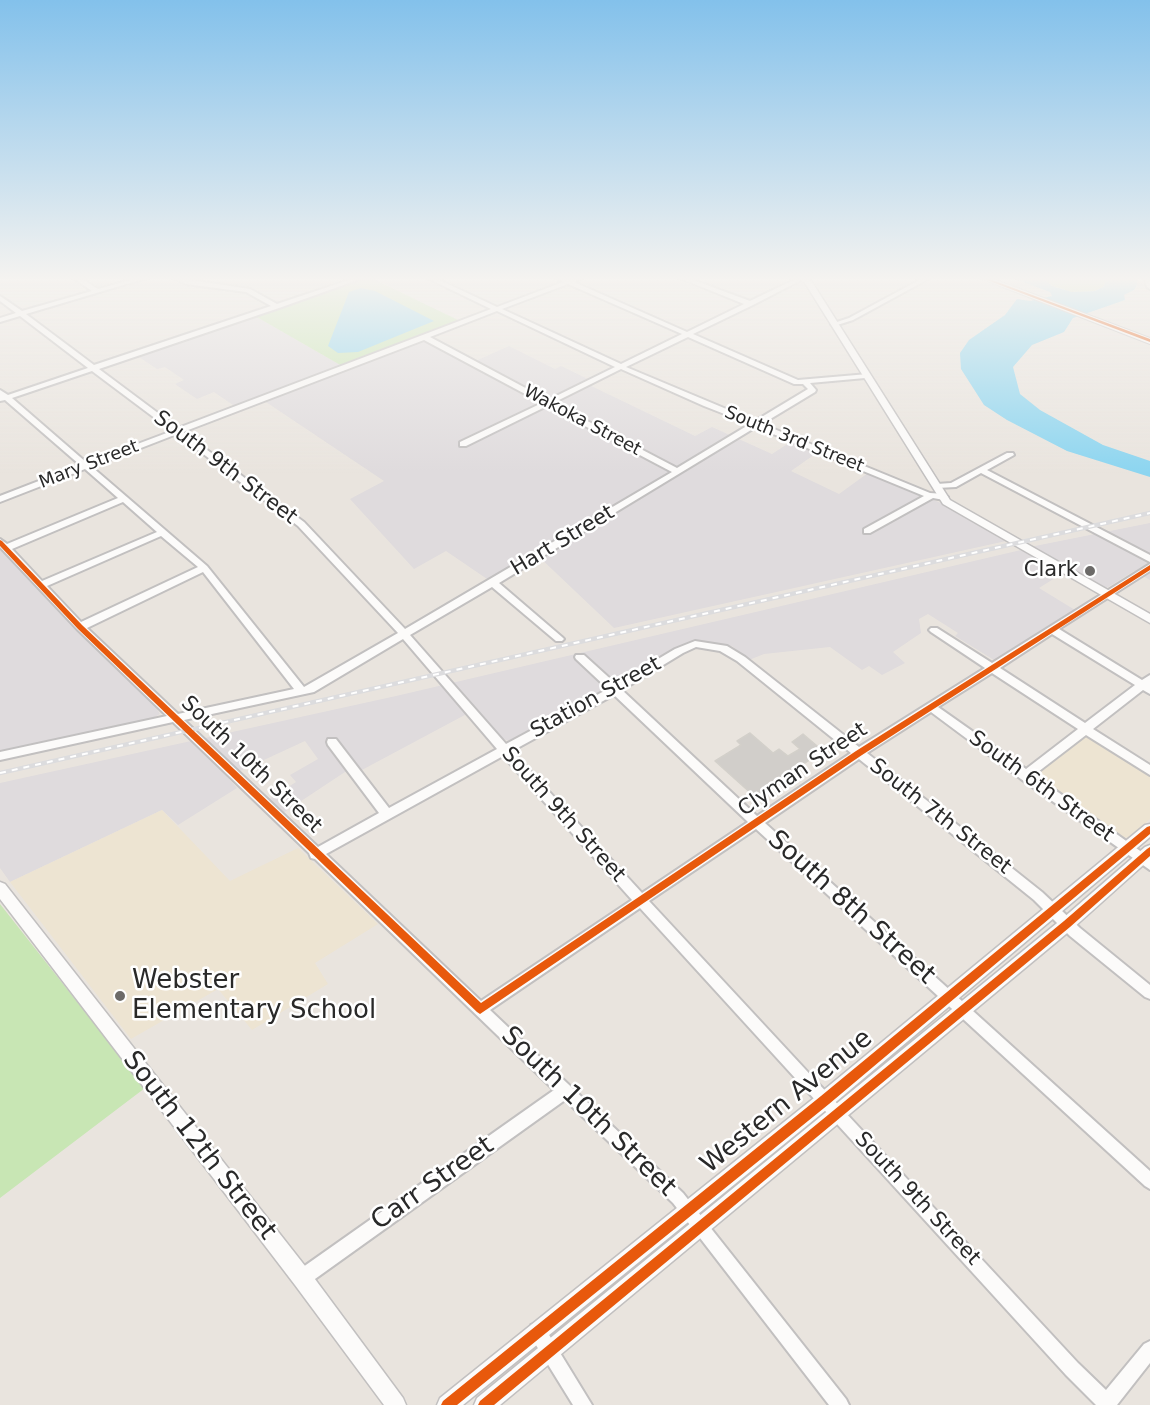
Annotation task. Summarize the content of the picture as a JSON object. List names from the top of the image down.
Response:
{
  "streets": {
    "street": [
      "Wakoka Street",
      "South 3rd Street",
      "Mary Street",
      "South 9th Street",
      "Hart Street",
      "Station Street",
      "South 10th Street",
      "Clyman Street",
      "South 6th Street",
      "South 7th Street",
      "South 8th Street",
      "Western Avenue",
      "South 12th Street",
      "Carr Street"
    ]
  },
  "crossings": [
    ["Wakoka Street", "Hart Street"],
    ["South 3rd Street", "Hart Street"],
    ["Mary Street", "South 9th Street"],
    ["South 9th Street", "Hart Street"],
    ["South 9th Street", "Station Street"],
    ["South 9th Street", "Clyman Street"],
    ["South 9th Street", "Western Avenue"],
    ["Hart Street", "South 10th Street"],
    ["Station Street", "South 10th Street"],
    ["Station Street", "South 7th Street"],
    ["Station Street", "South 8th Street"],
    ["South 10th Street", "Clyman Street"],
    ["South 10th Street", "Western Avenue"],
    ["South 10th Street", "Carr Street"],
    ["Clyman Street", "South 6th Street"],
    ["Clyman Street", "South 7th Street"],
    ["Clyman Street", "South 8th Street"],
    ["South 6th Street", "Western Avenue"],
    ["South 7th Street", "Western Avenue"],
    ["South 8th Street", "Western Avenue"],
    ["South 12th Street", "Carr Street"]
  ],
  "places": ["Clark", "Webster Elementary School"]
}
